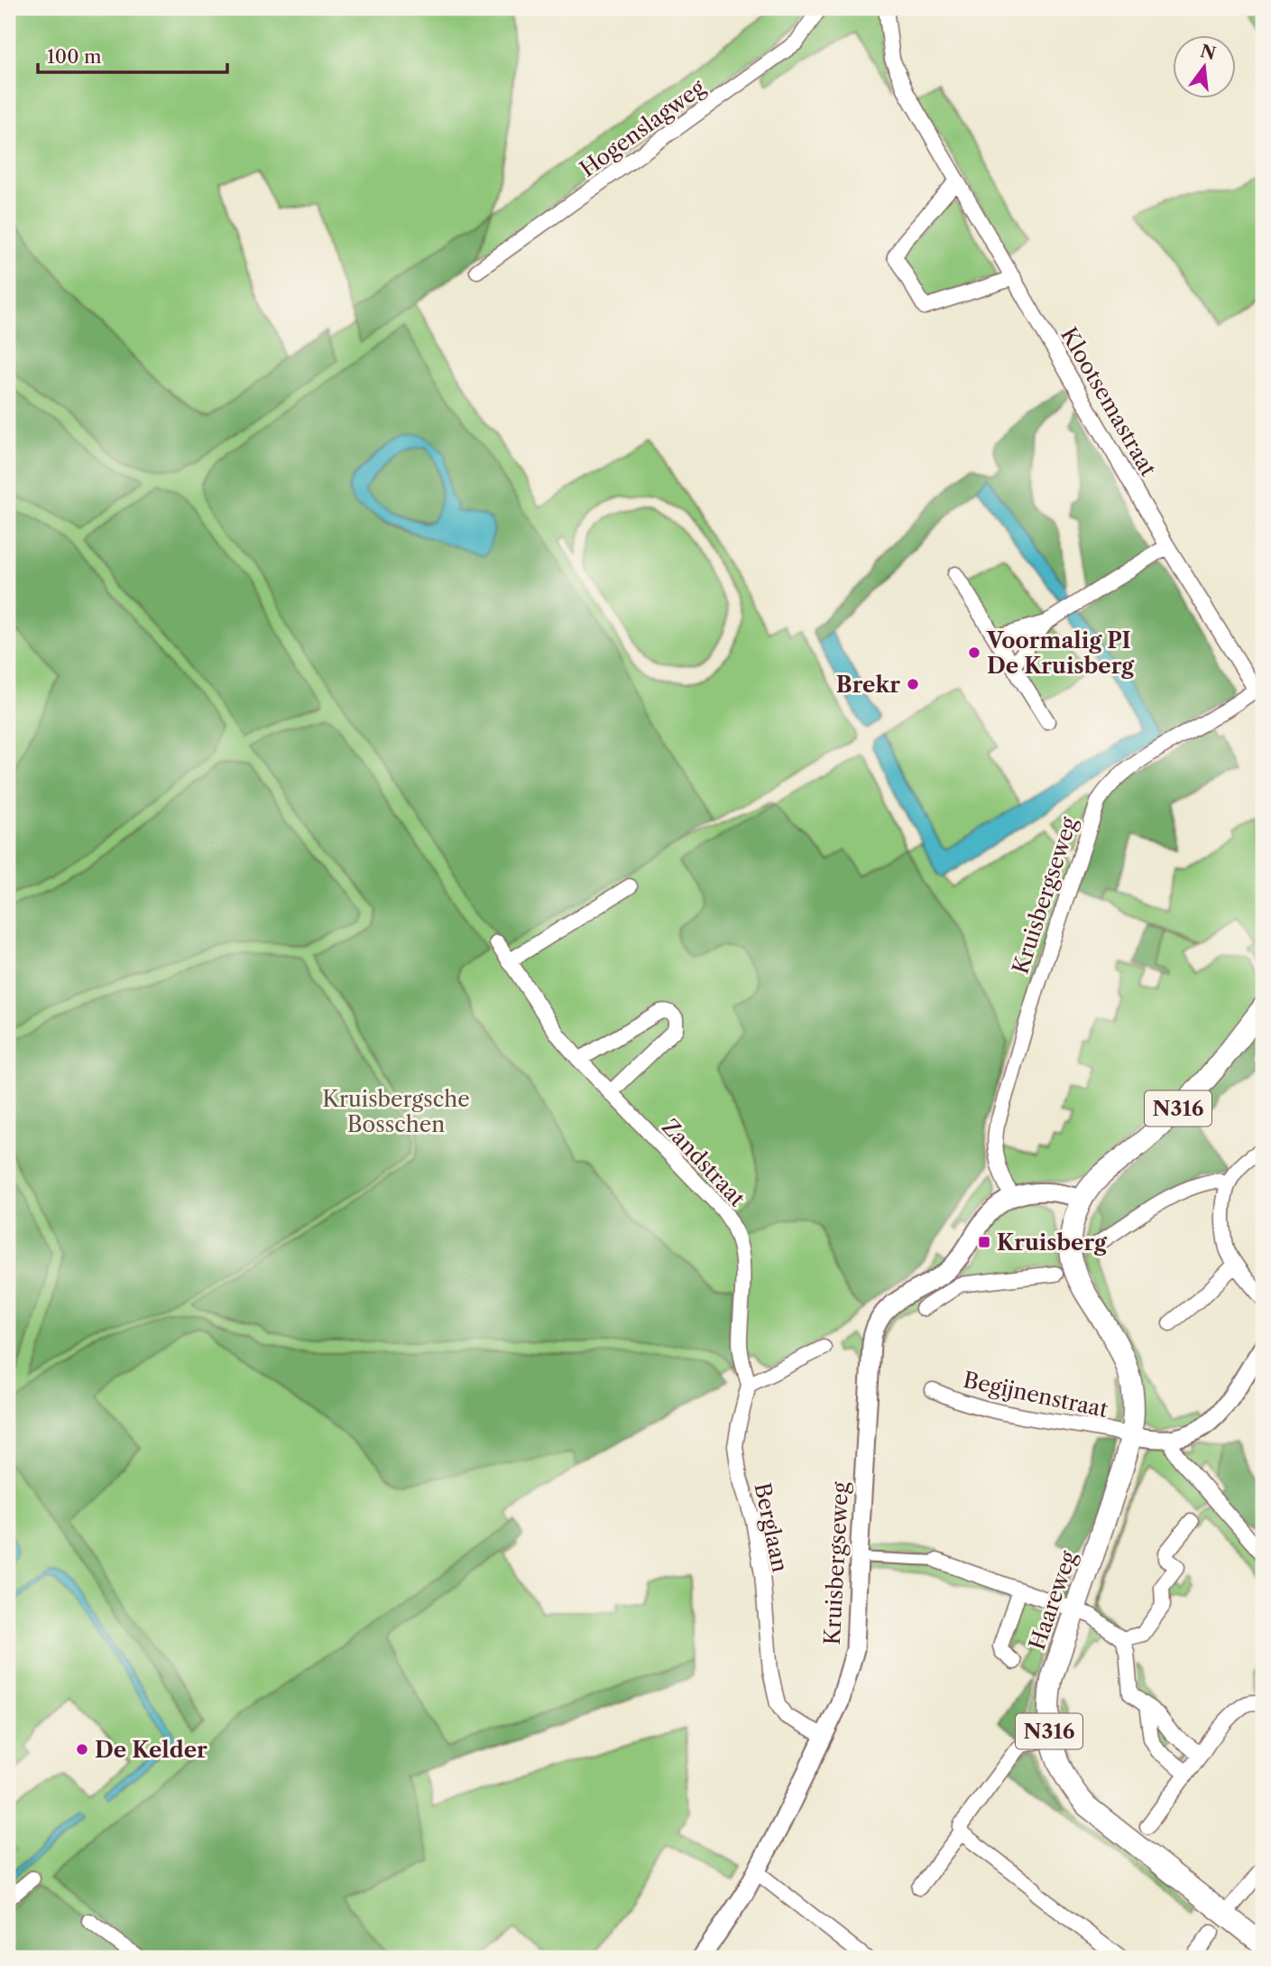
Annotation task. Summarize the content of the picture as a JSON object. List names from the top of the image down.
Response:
{
  "streets": {
    "main road": ["N316", "Haareweg"],
    "street": [
      "Hogenslagweg",
      "Klootsemastraat",
      "Kruisbergseweg",
      "Zandstraat",
      "Begijnenstraat",
      "Berglaan"
    ]
  },
  "crossings": [
    ["Klootsemastraat", "Kruisbergseweg"],
    ["Kruisbergseweg", "N316"],
    ["Kruisbergseweg", "Berglaan"],
    ["Kruisbergseweg", "Haareweg"],
    ["N316", "Haareweg"],
    ["Zandstraat", "Berglaan"],
    ["Begijnenstraat", "Haareweg"]
  ],
  "parks": ["Kruisbergsche Bosschen"],
  "places": {
    "other": ["Voormalig PI De Kruisberg", "Brekr", "De Kelder"],
    "transit": ["Kruisberg"]
  },
  "scale_bar": "100 m",
  "north": "top"
}
